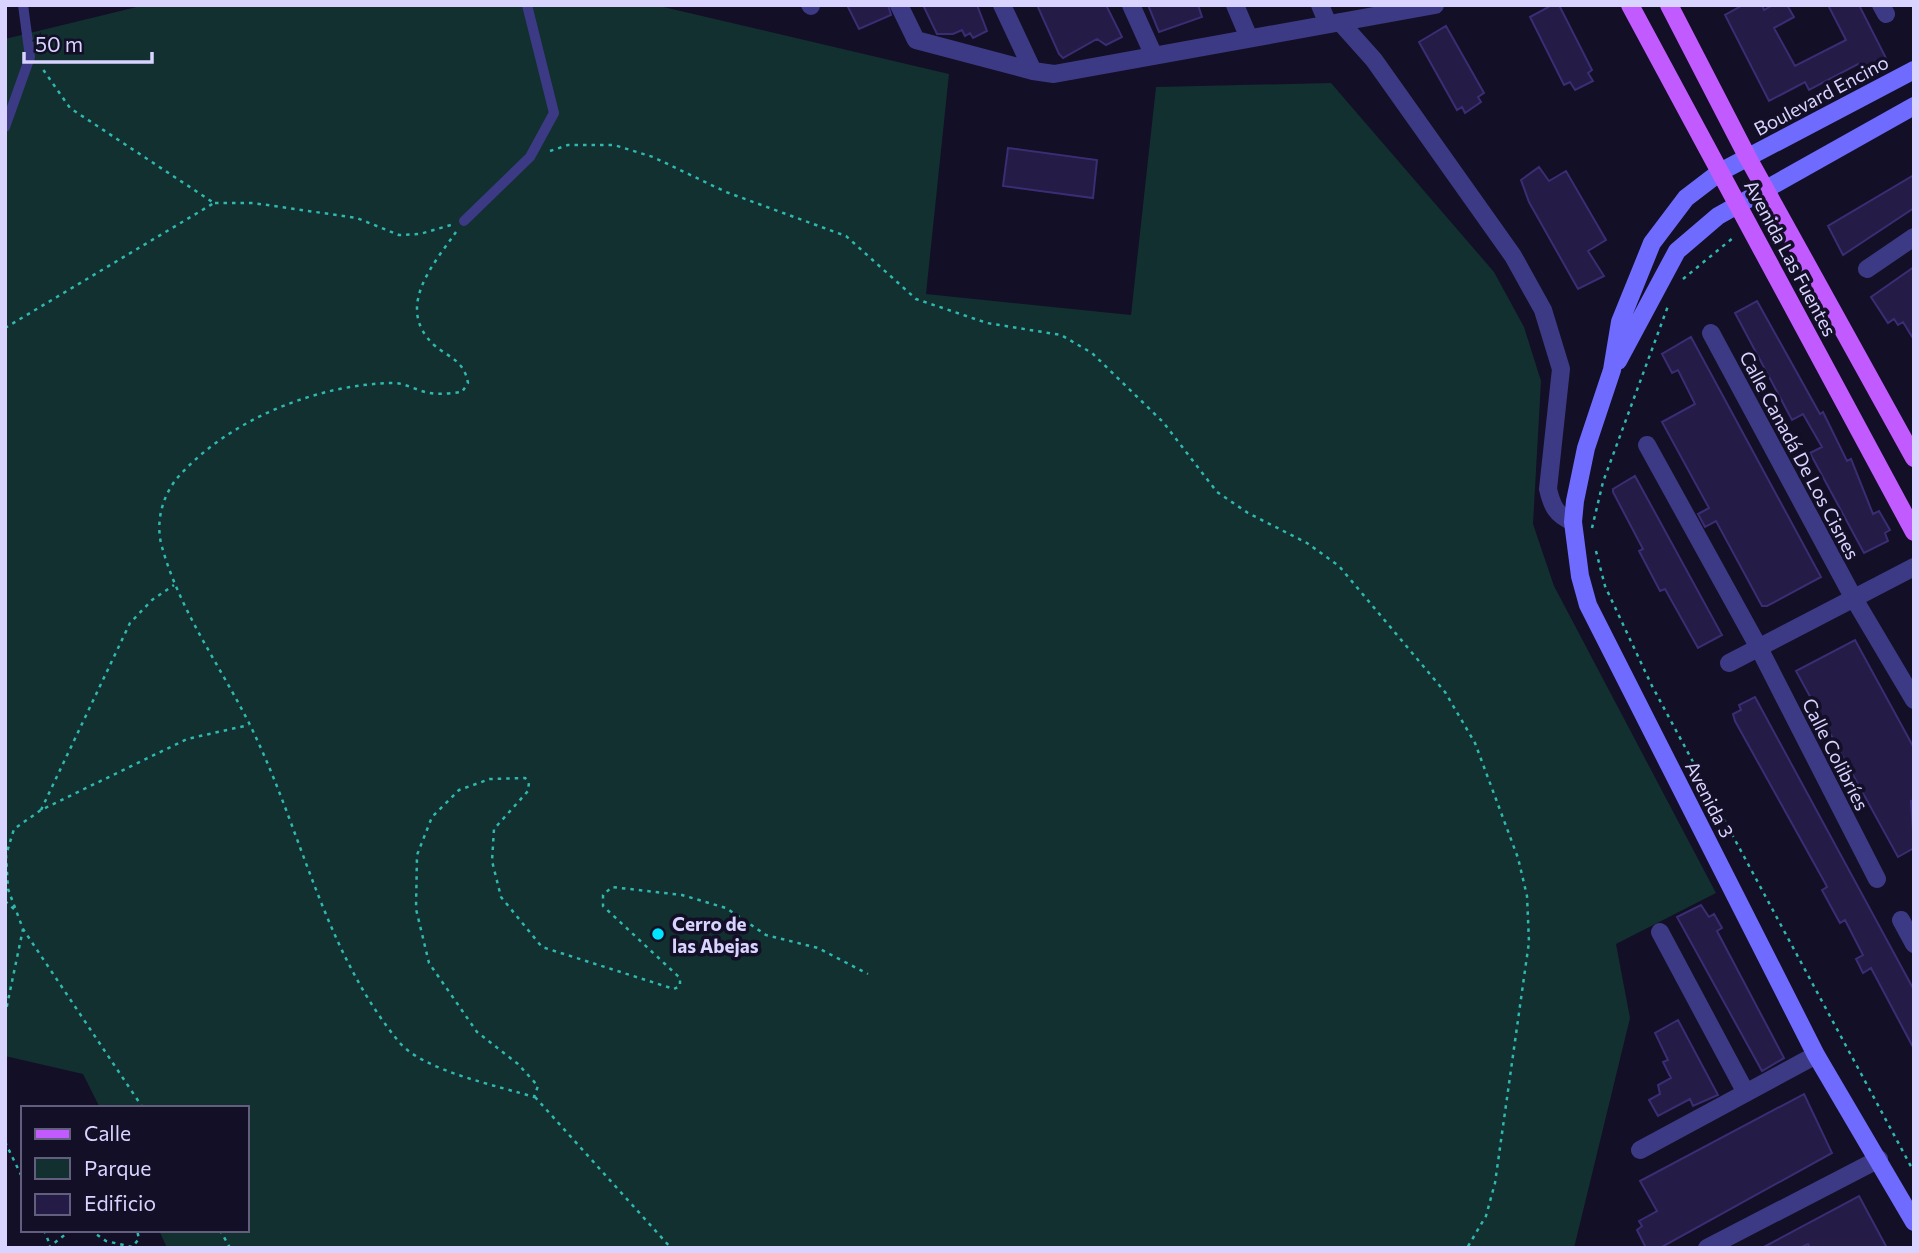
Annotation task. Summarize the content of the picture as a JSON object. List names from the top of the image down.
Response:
{
  "streets": {
    "main road": ["Avenida Las Fuentes"],
    "street": [
      "Boulevard Encino",
      "Calle Canadá De Los Cisnes",
      "Calle Colibríes",
      "Avenida 3"
    ]
  },
  "crossings": [
    ["Boulevard Encino", "Avenida Las Fuentes"],
    ["Boulevard Encino", "Avenida 3"],
    ["Avenida Las Fuentes", "Avenida 3"]
  ],
  "places": ["Cerro de las Abejas"],
  "legend": ["Calle", "Parque", "Edificio"],
  "scale_bar": "50 m"
}
